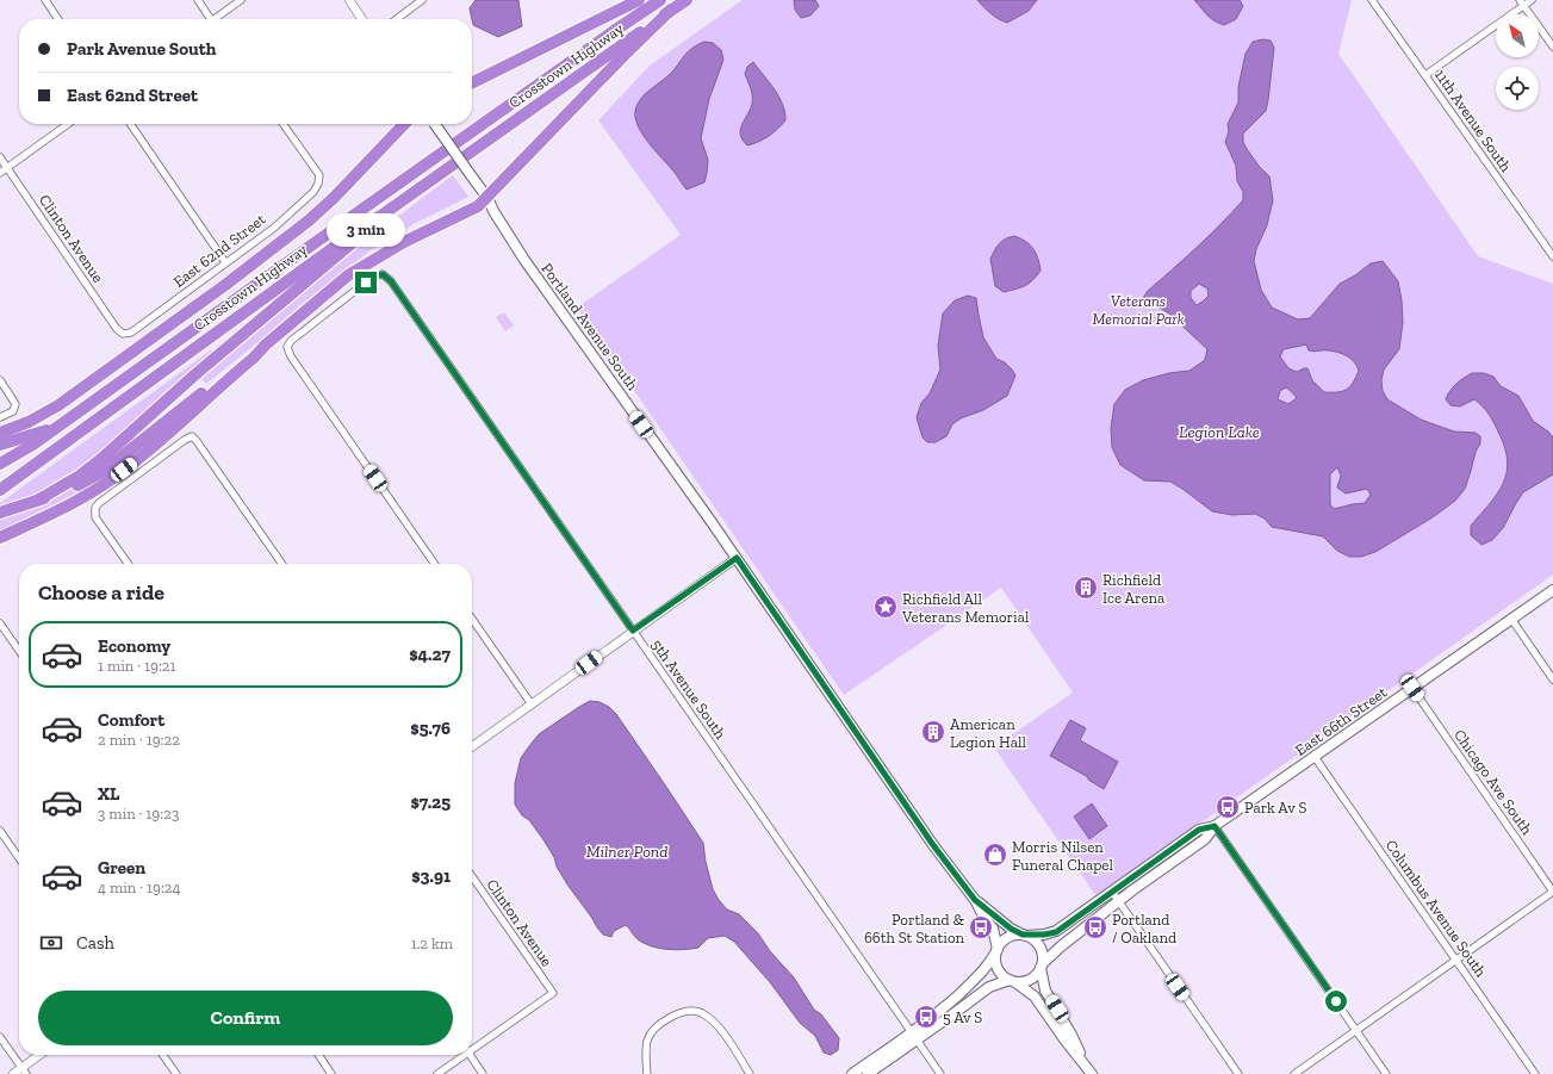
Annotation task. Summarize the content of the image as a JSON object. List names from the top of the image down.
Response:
{
  "streets": {
    "highway": ["Crosstown Highway"],
    "main road": ["Portland Avenue South", "East 66th Street"],
    "street": [
      "11th Avenue South",
      "Clinton Avenue",
      "East 62nd Street",
      "5th Avenue South",
      "Chicago Ave South",
      "Columbus Avenue South"
    ]
  },
  "crossings": [
    ["Clinton Avenue", "East 62nd Street"],
    ["Portland Avenue South", "East 66th Street"],
    ["East 66th Street", "Chicago Ave South"],
    ["East 66th Street", "Columbus Avenue South"]
  ],
  "water": ["Legion Lake", "Milner Pond"],
  "parks": ["Veterans Memorial Park"],
  "places": {
    "building": ["Richfield Ice Arena", "American Legion Hall"],
    "place": ["Richfield All Veterans Memorial"],
    "bus stop": [
      "Park Av S",
      "Portland & 66th St Station",
      "Portland / Oakland",
      "5 Av S"
    ],
    "shop": ["Morris Nilsen Funeral Chapel"]
  },
  "north": "top left",
  "page": {
    "banner": ["Park Avenue South", "East 62nd Street"],
    "bubble": "3 min",
    "heading": "Choose a ride",
    "list": [
      {
        "name": "Economy",
        "note": "1 min · 19:21",
        "value": "$4.27"
      },
      {
        "name": "Comfort",
        "note": "2 min · 19:22",
        "value": "$5.76"
      },
      {
        "name": "XL",
        "note": "3 min · 19:23",
        "value": "$7.25"
      },
      {
        "name": "Green",
        "note": "4 min · 19:24",
        "value": "$3.91"
      }
    ],
    "pay": ["Cash", "1.2 km"],
    "buttons": "Confirm"
  }
}
